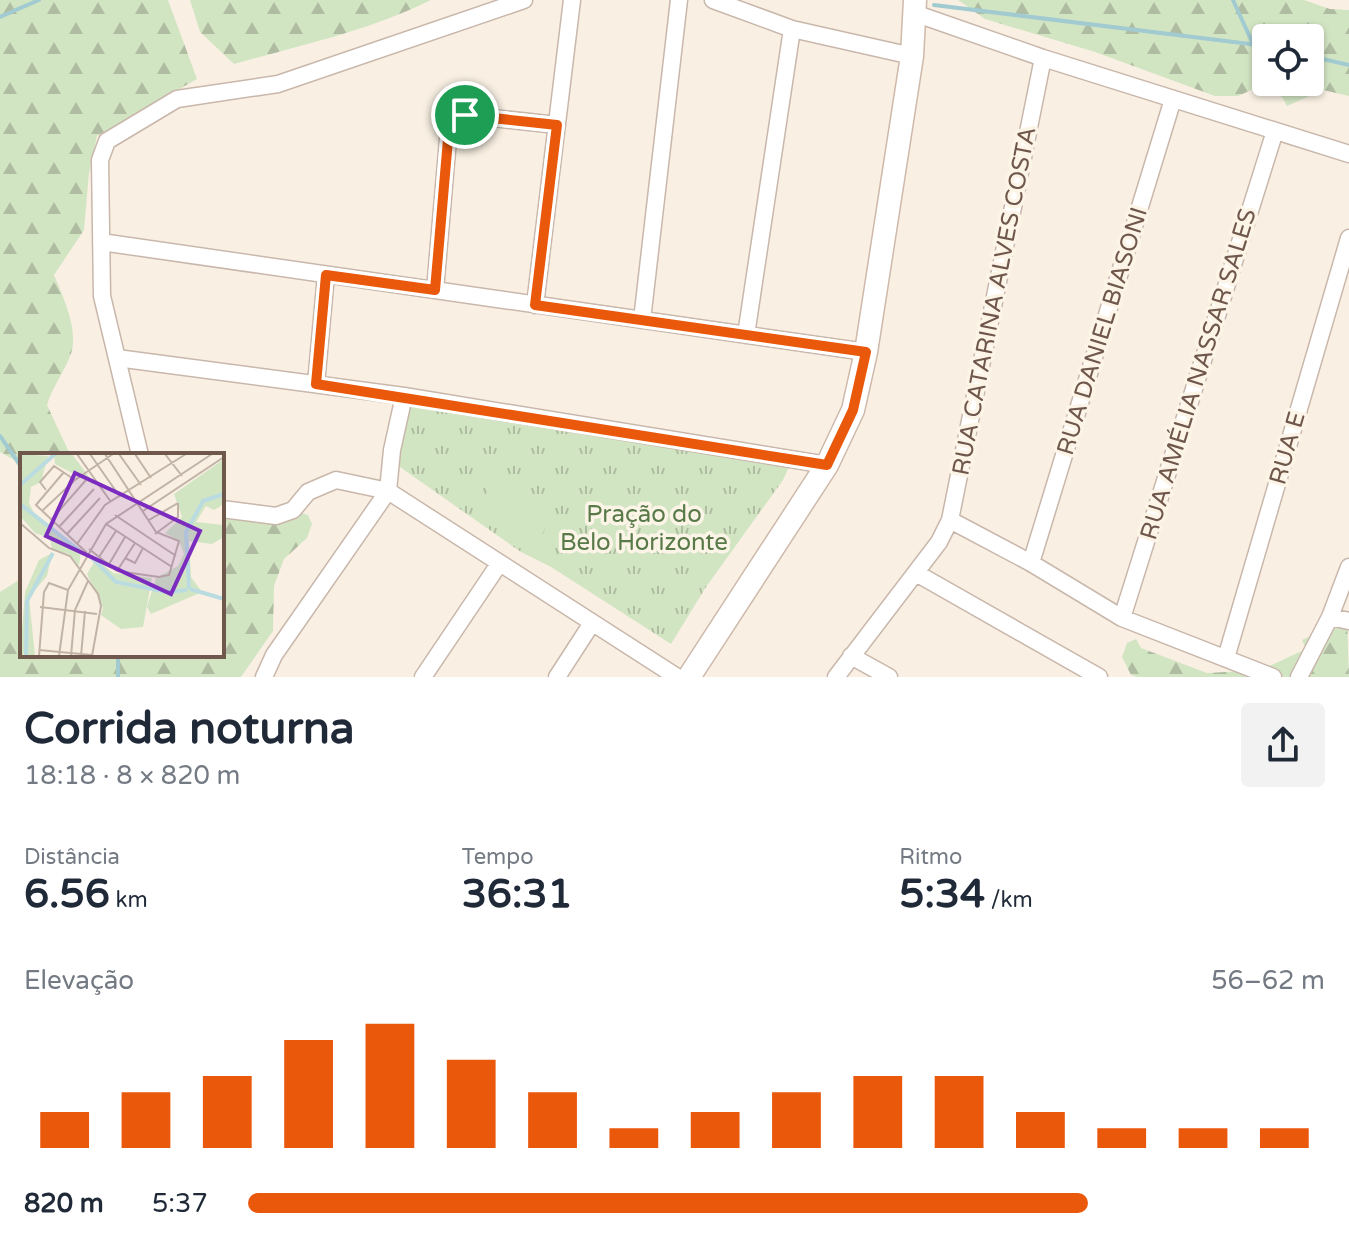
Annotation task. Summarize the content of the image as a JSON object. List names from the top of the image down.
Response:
{
  "streets": {
    "street": [
      "RUA CATARINA ALVES COSTA",
      "RUA DANIEL BIASONI",
      "RUA AMÉLIA NASSAR SALES",
      "RUA E"
    ]
  },
  "parks": ["Pração do Belo Horizonte"],
  "page": {
    "heading": ["Corrida noturna", "18:18 · 8 × 820 m"],
    "stats": [
      ["Distância", "6.56 km"],
      ["Tempo", "36:31"],
      ["Ritmo", "5:34 /km"]
    ],
    "chart": ["Elevação", "56–62 m"],
    "list": [
      {
        "name": "820 m",
        "note": "5:37"
      }
    ]
  }
}
